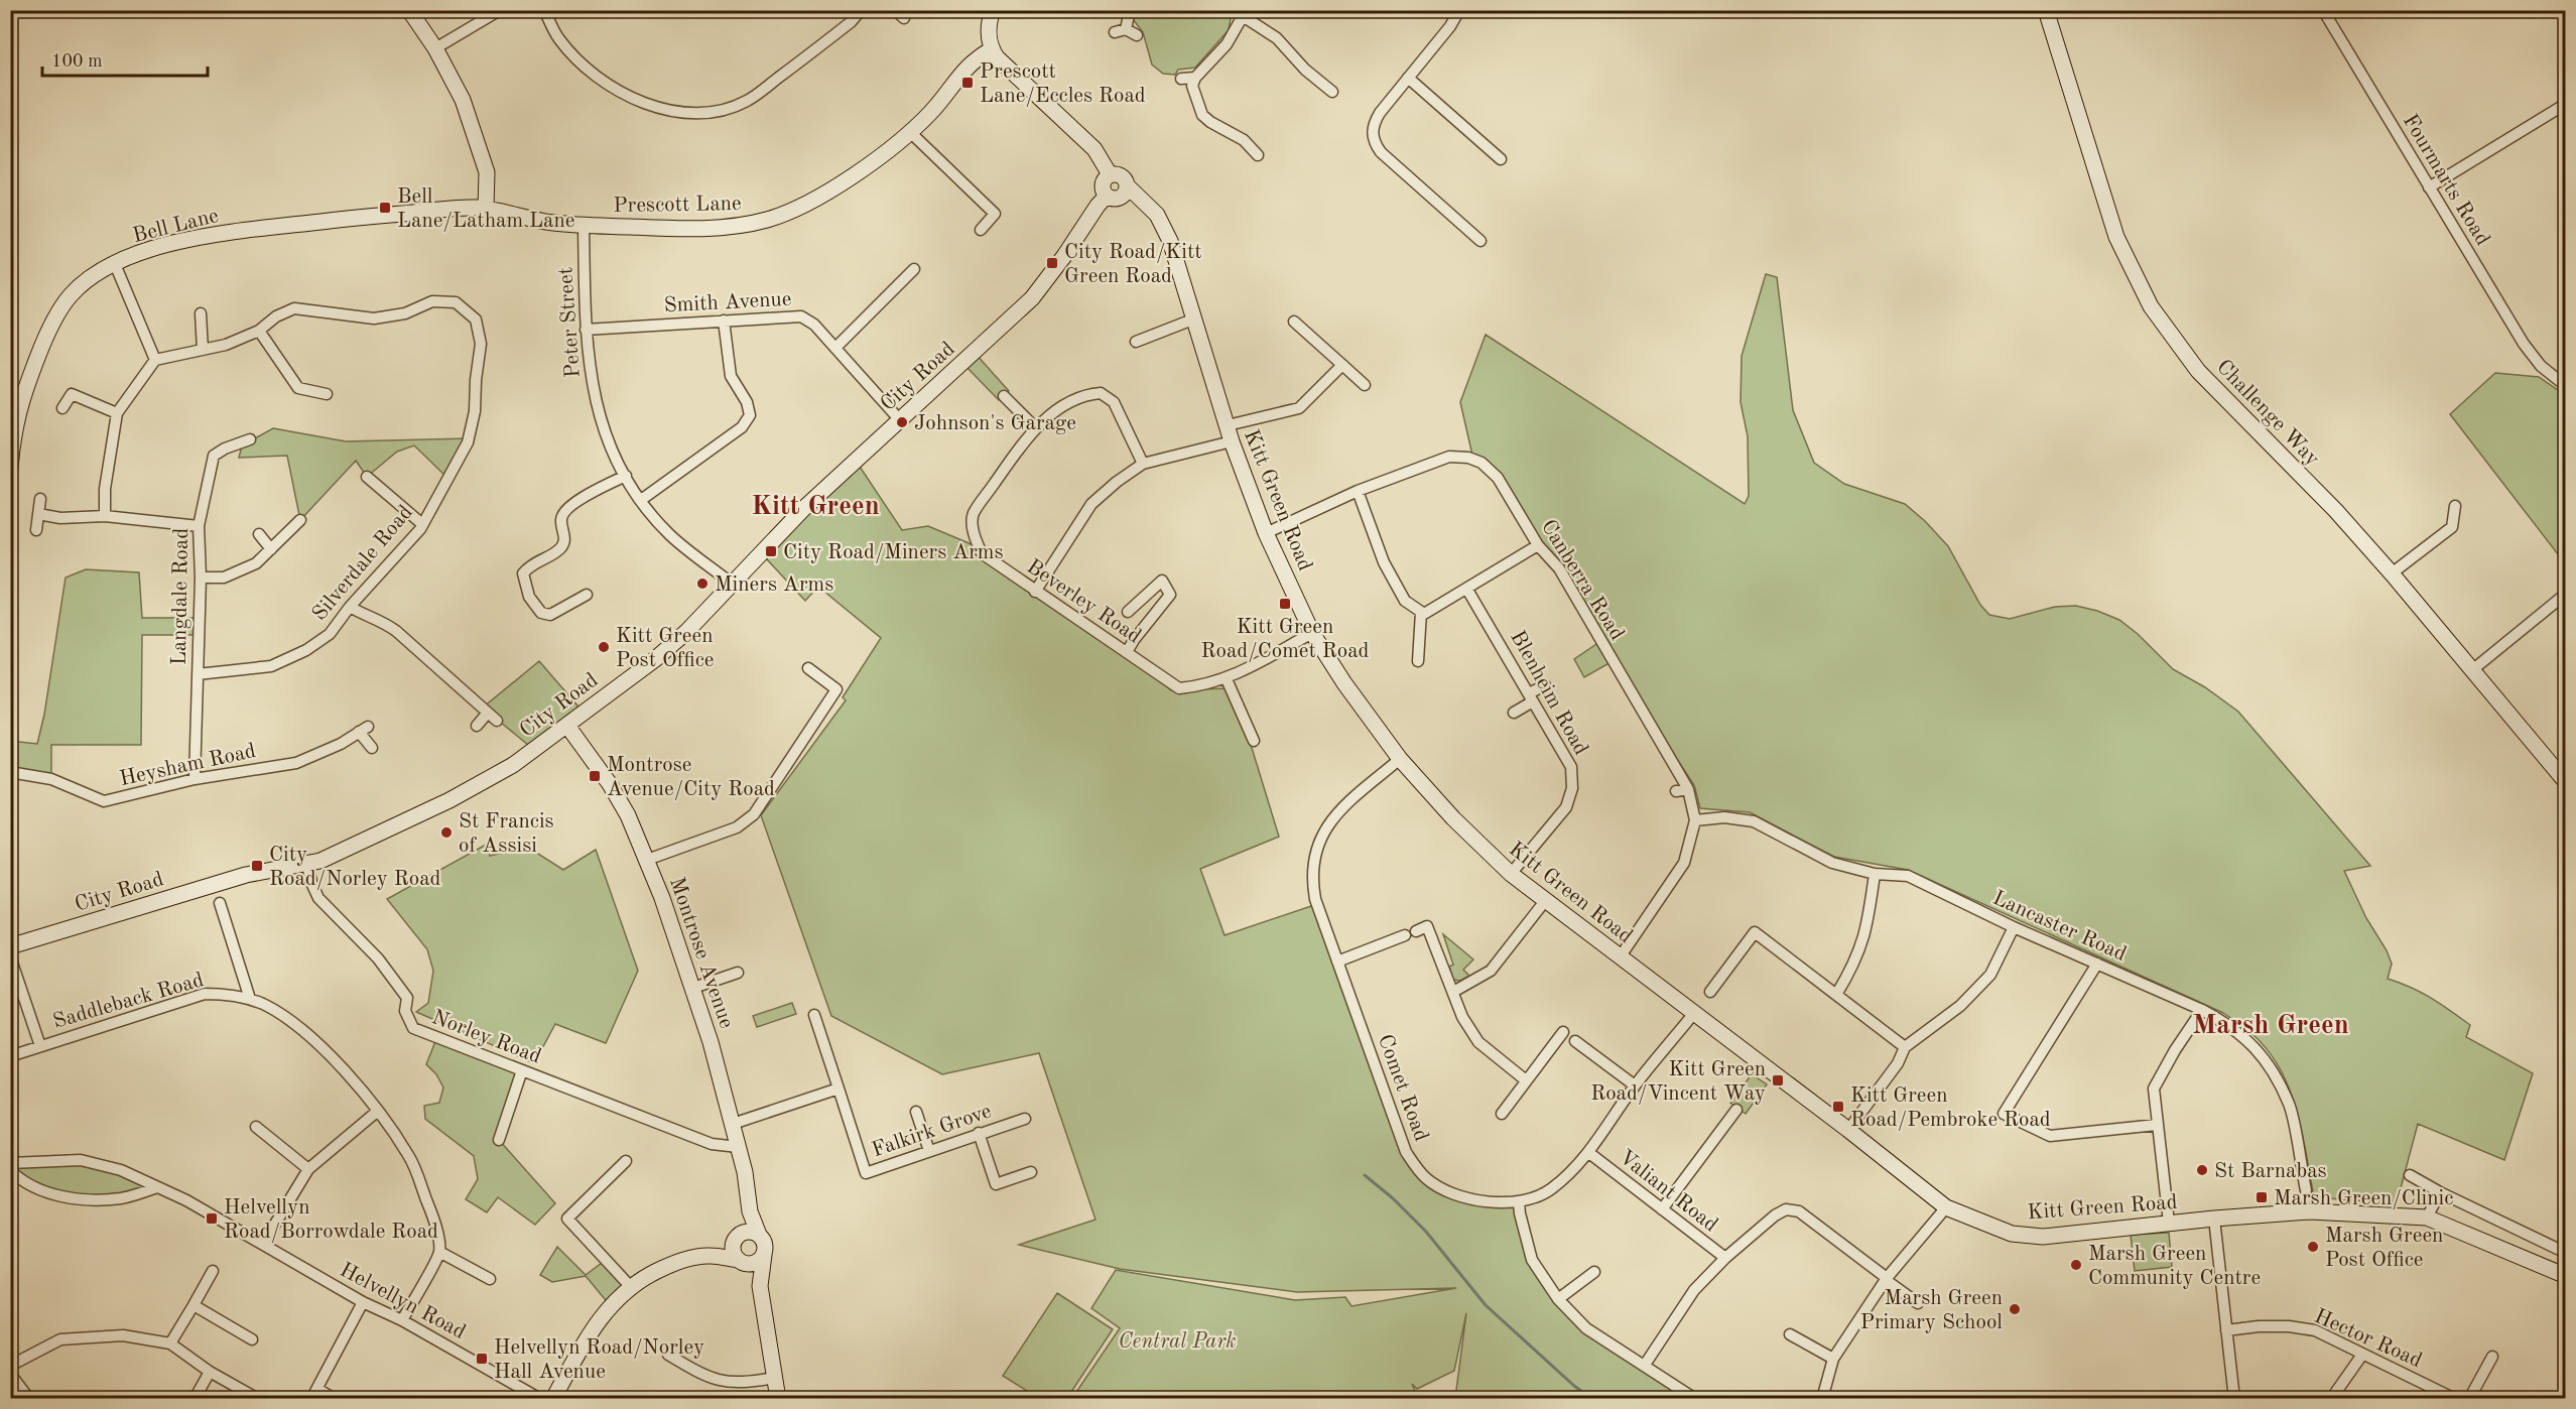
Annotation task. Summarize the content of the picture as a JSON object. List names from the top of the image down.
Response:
{
  "streets": {
    "street": [
      "Fourmarts Road",
      "Prescott Lane",
      "Bell Lane",
      "Smith Avenue",
      "Peter Street",
      "City Road",
      "Challenge Way",
      "Kitt Green Road",
      "Silverdale Road",
      "Canberra Road",
      "Langdale Road",
      "Beverley Road",
      "Blenheim Road",
      "Heysham Road",
      "Lancaster Road",
      "Montrose Avenue",
      "Saddleback Road",
      "Norley Road",
      "Comet Road",
      "Falkirk Grove",
      "Valiant Road",
      "Helvellyn Road",
      "Hector Road"
    ]
  },
  "crossings": [
    ["Prescott Lane", "Bell Lane"],
    ["Prescott Lane", "Peter Street"],
    ["Smith Avenue", "Peter Street"],
    ["Smith Avenue", "City Road"],
    ["Peter Street", "City Road"],
    ["City Road", "Kitt Green Road"],
    ["City Road", "Montrose Avenue"],
    ["City Road", "Norley Road"],
    ["Kitt Green Road", "Canberra Road"],
    ["Kitt Green Road", "Beverley Road"],
    ["Kitt Green Road", "Blenheim Road"],
    ["Kitt Green Road", "Comet Road"],
    ["Silverdale Road", "Langdale Road"],
    ["Canberra Road", "Lancaster Road"],
    ["Langdale Road", "Heysham Road"],
    ["Montrose Avenue", "Norley Road"],
    ["Comet Road", "Valiant Road"]
  ],
  "districts": ["Kitt Green", "Marsh Green"],
  "parks": ["Central Park"],
  "places": {
    "transit": [
      "Prescott Lane/Eccles Road",
      "Bell Lane/Latham Lane",
      "City Road/Kitt Green Road",
      "City Road/Miners Arms",
      "Kitt Green Road/Comet Road",
      "Montrose Avenue/City Road",
      "City Road/Norley Road",
      "Kitt Green Road/Vincent Way",
      "Kitt Green Road/Pembroke Road",
      "Marsh Green/Clinic",
      "Helvellyn Road/Borrowdale Road",
      "Helvellyn Road/Norley Hall Avenue"
    ],
    "other": [
      "Johnson's Garage",
      "Miners Arms",
      "Kitt Green Post Office",
      "St Francis of Assisi",
      "St Barnabas",
      "Marsh Green Post Office",
      "Marsh Green Community Centre",
      "Marsh Green Primary School"
    ]
  },
  "scale_bar": "100 m"
}
